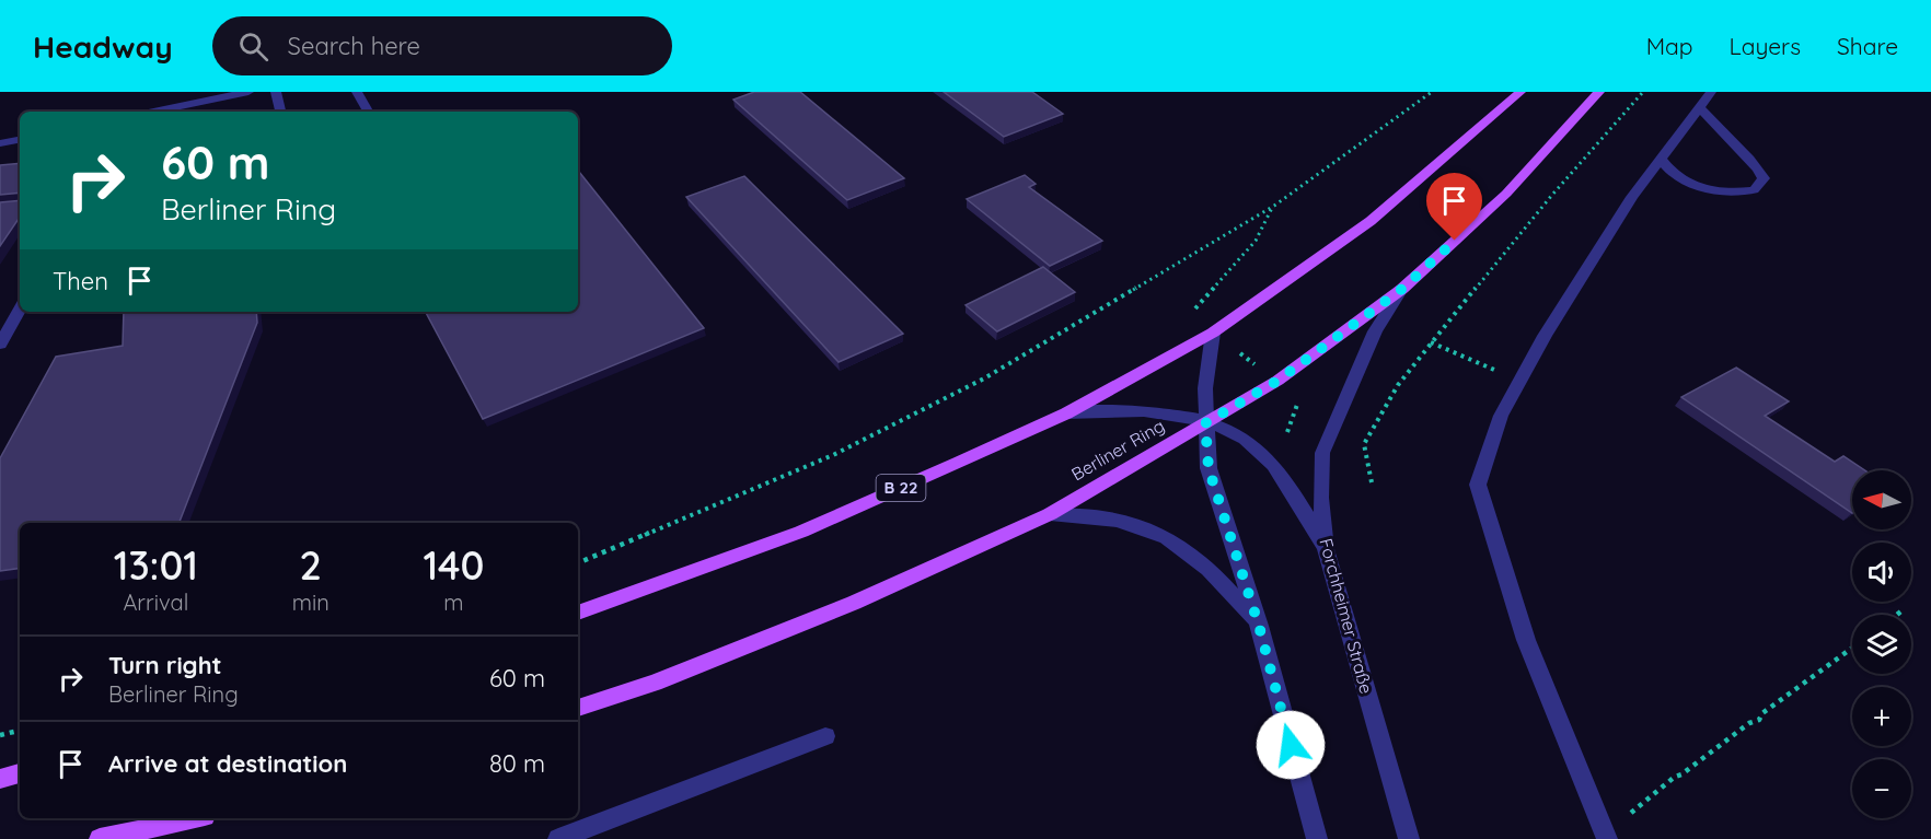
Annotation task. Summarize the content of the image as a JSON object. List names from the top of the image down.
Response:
{
  "streets": {
    "main road": ["Berliner Ring", "B 22"],
    "street": ["Forchheimer Straße"]
  },
  "crossings": [
    ["Berliner Ring", "Forchheimer Straße"]
  ],
  "north": "left",
  "page": {
    "header": "Headway",
    "search": "Search here",
    "nav": ["Map", "Layers", "Share"],
    "turn": ["60 m", "Berliner Ring"],
    "then": "Then",
    "map_buttons": ["+", "−"],
    "eta": [
      "13:01",
      "Arrival",
      "2",
      "min",
      "140",
      "m"
    ],
    "list": [
      {
        "name": "Turn right",
        "note": "Berliner Ring",
        "value": "60 m"
      },
      {
        "name": "Arrive at destination",
        "value": "80 m"
      }
    ]
  }
}
